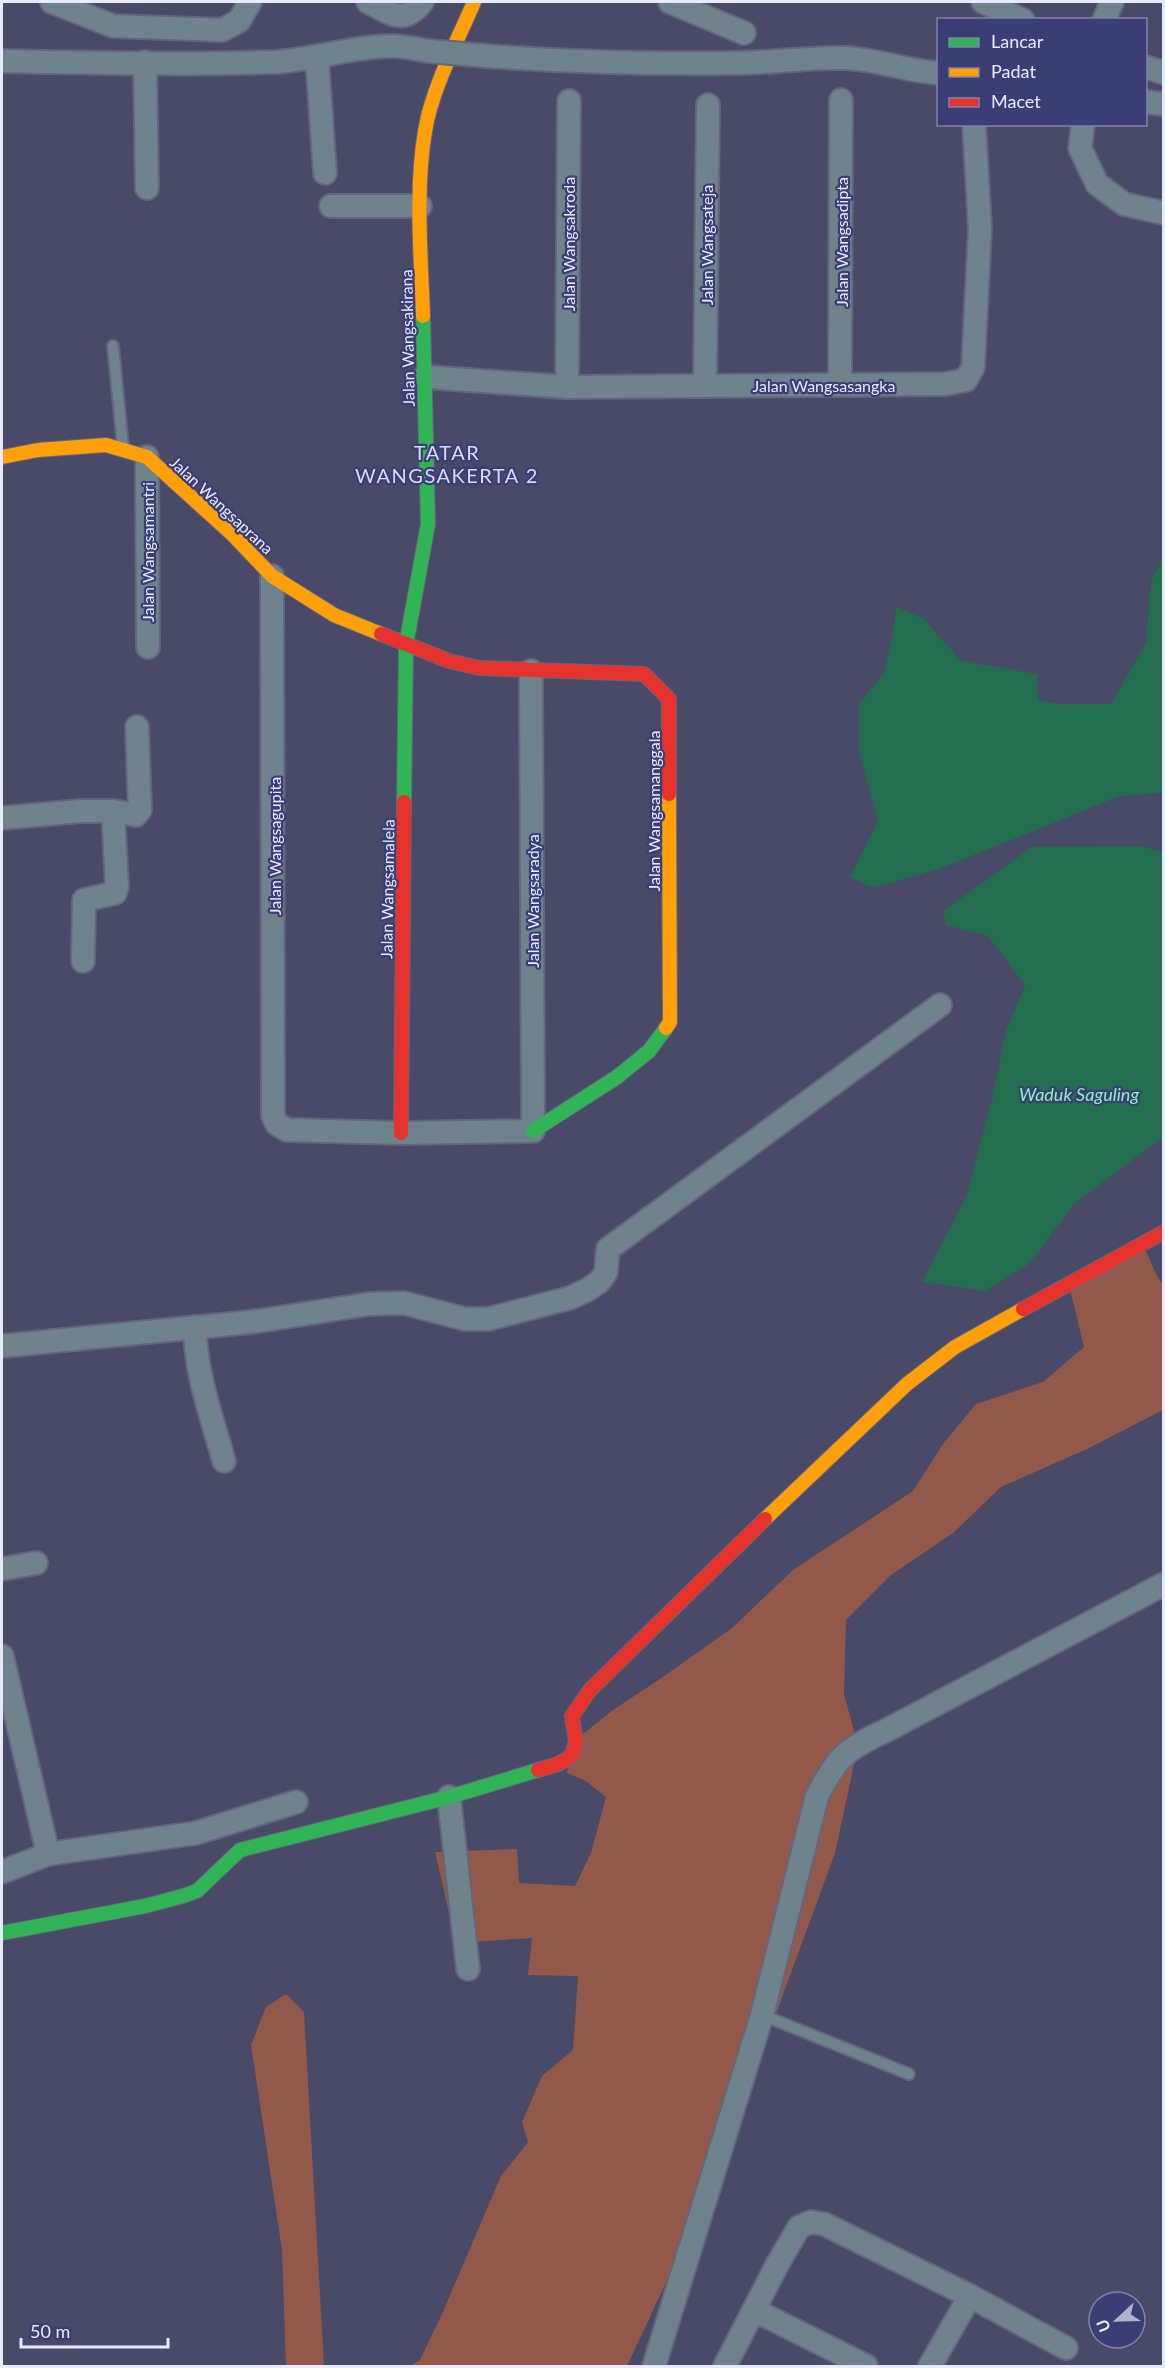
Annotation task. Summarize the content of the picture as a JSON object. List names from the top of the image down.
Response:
{
  "streets": {
    "street": [
      "Jalan Wangsadipta",
      "Jalan Wangsakroda",
      "Jalan Wangsateja",
      "Jalan Wangsakirana",
      "Jalan Wangsasangka",
      "Jalan Wangsaprana",
      "Jalan Wangsamantri",
      "Jalan Wangsamanggala",
      "Jalan Wangsagupita",
      "Jalan Wangsamalela",
      "Jalan Wangsaradya"
    ]
  },
  "crossings": [
    ["Jalan Wangsadipta", "Jalan Wangsasangka"],
    ["Jalan Wangsakroda", "Jalan Wangsasangka"],
    ["Jalan Wangsateja", "Jalan Wangsasangka"],
    ["Jalan Wangsakirana", "Jalan Wangsasangka"],
    ["Jalan Wangsakirana", "Jalan Wangsaprana"],
    ["Jalan Wangsakirana", "Jalan Wangsamanggala"],
    ["Jalan Wangsakirana", "Jalan Wangsamalela"],
    ["Jalan Wangsaprana", "Jalan Wangsamantri"],
    ["Jalan Wangsaprana", "Jalan Wangsamanggala"],
    ["Jalan Wangsaprana", "Jalan Wangsagupita"],
    ["Jalan Wangsaprana", "Jalan Wangsamalela"],
    ["Jalan Wangsamanggala", "Jalan Wangsamalela"],
    ["Jalan Wangsamanggala", "Jalan Wangsaradya"],
    ["Jalan Wangsagupita", "Jalan Wangsamalela"]
  ],
  "districts": ["TATAR WANGSAKERTA 2"],
  "water": ["Waduk Saguling"],
  "legend": ["Lancar", "Padat", "Macet"],
  "scale_bar": "50 m",
  "north": "left"
}
